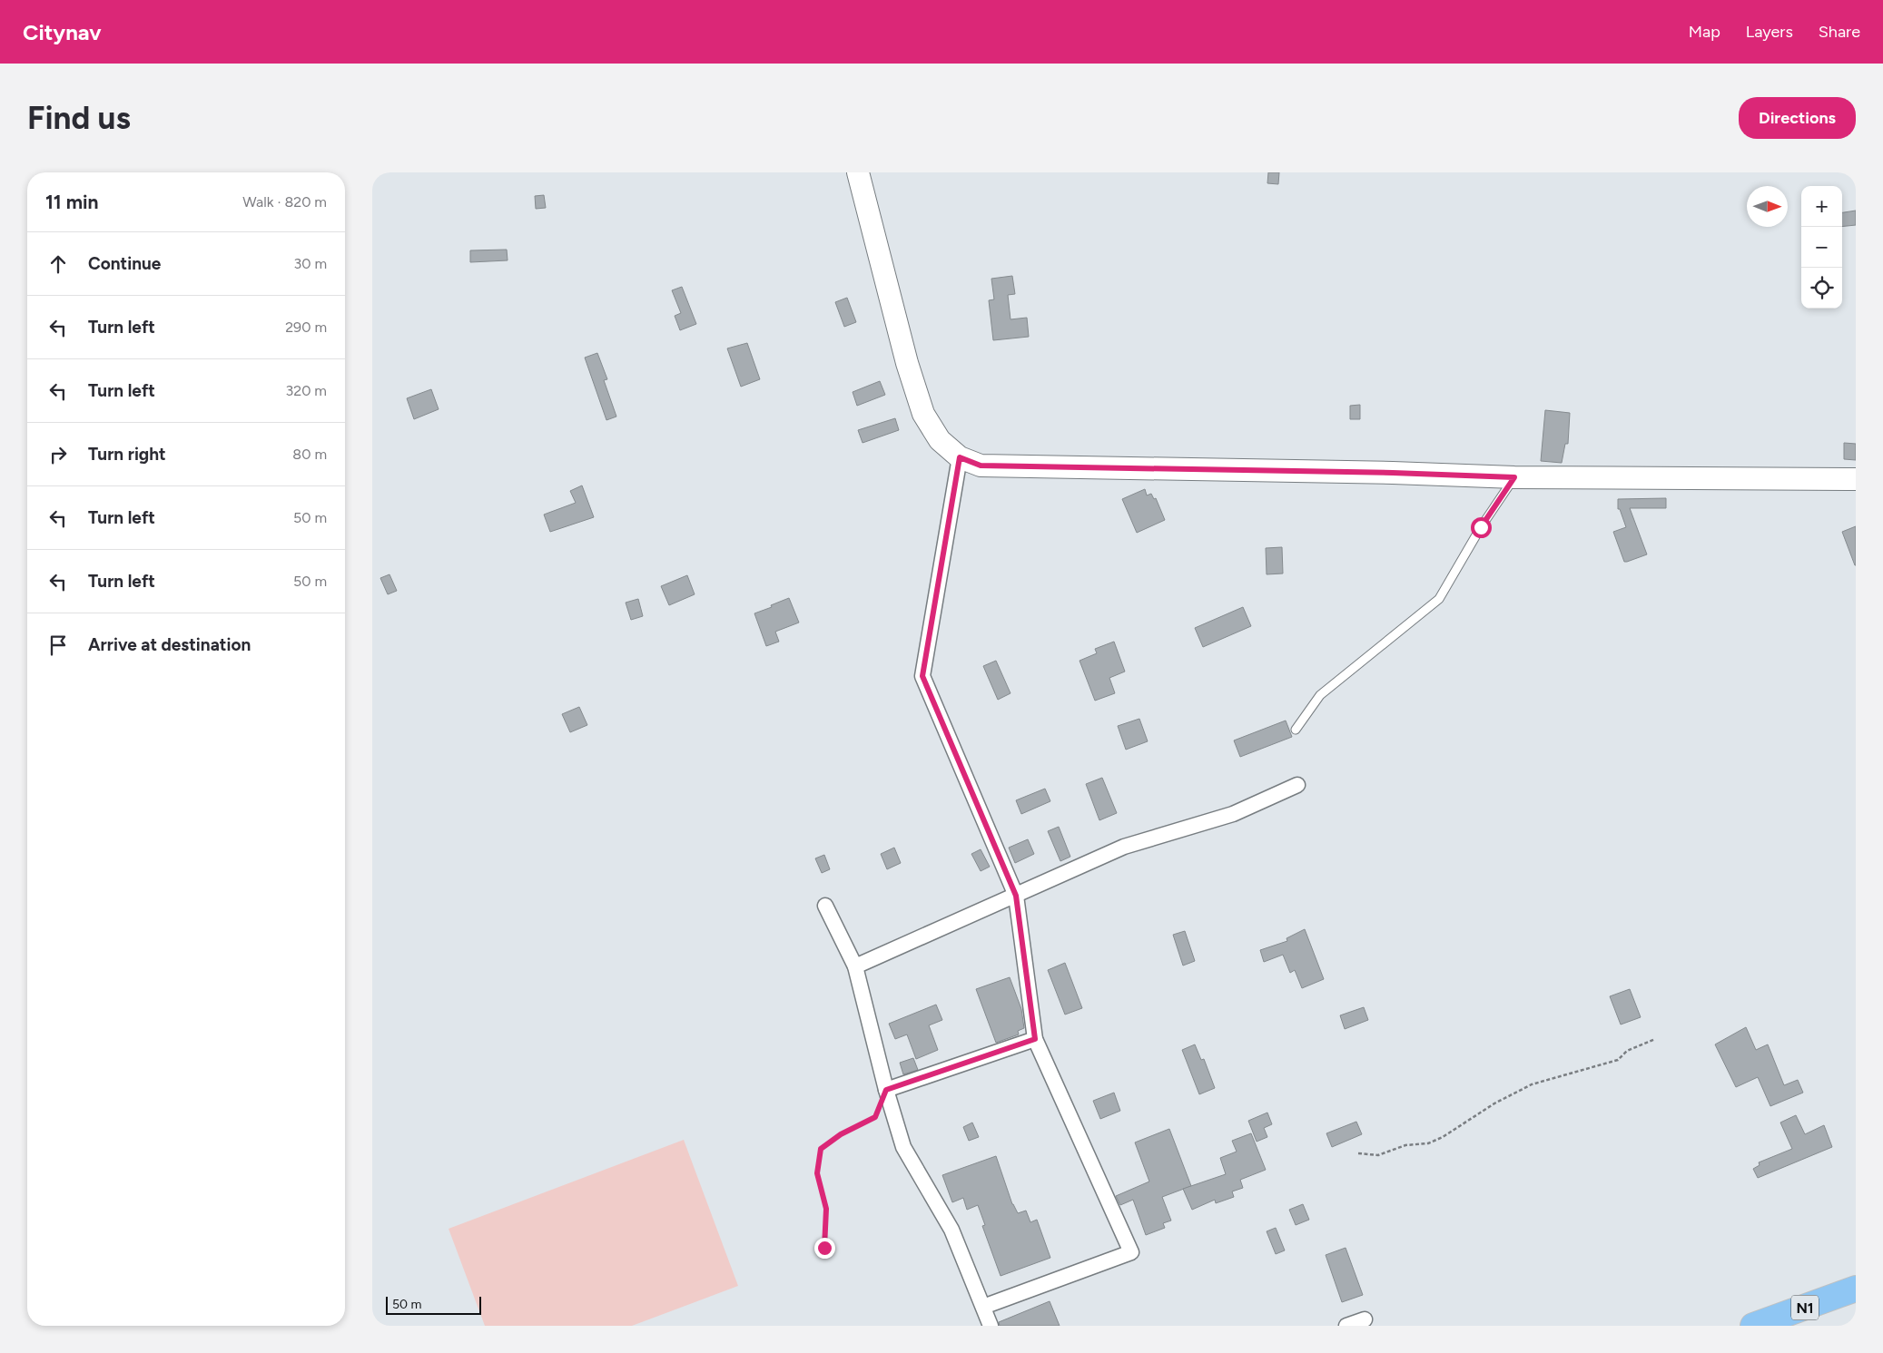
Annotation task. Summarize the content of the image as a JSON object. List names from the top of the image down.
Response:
{
  "streets": {
    "highway": ["N1"]
  },
  "scale_bar": "50 m",
  "north": "right",
  "page": {
    "header": "Citynav",
    "nav": ["Map", "Layers", "Share"],
    "buttons": "Directions",
    "title": "Find us",
    "heading": ["11 min", "Walk · 820 m"],
    "map_buttons": ["+", "−"],
    "list": [
      ["Continue", "30 m"],
      ["Turn left", "290 m"],
      ["Turn left", "320 m"],
      ["Turn right", "80 m"],
      ["Turn left", "50 m"],
      ["Turn left", "50 m"],
      "Arrive at destination"
    ],
    "scale": "50 m"
  }
}
